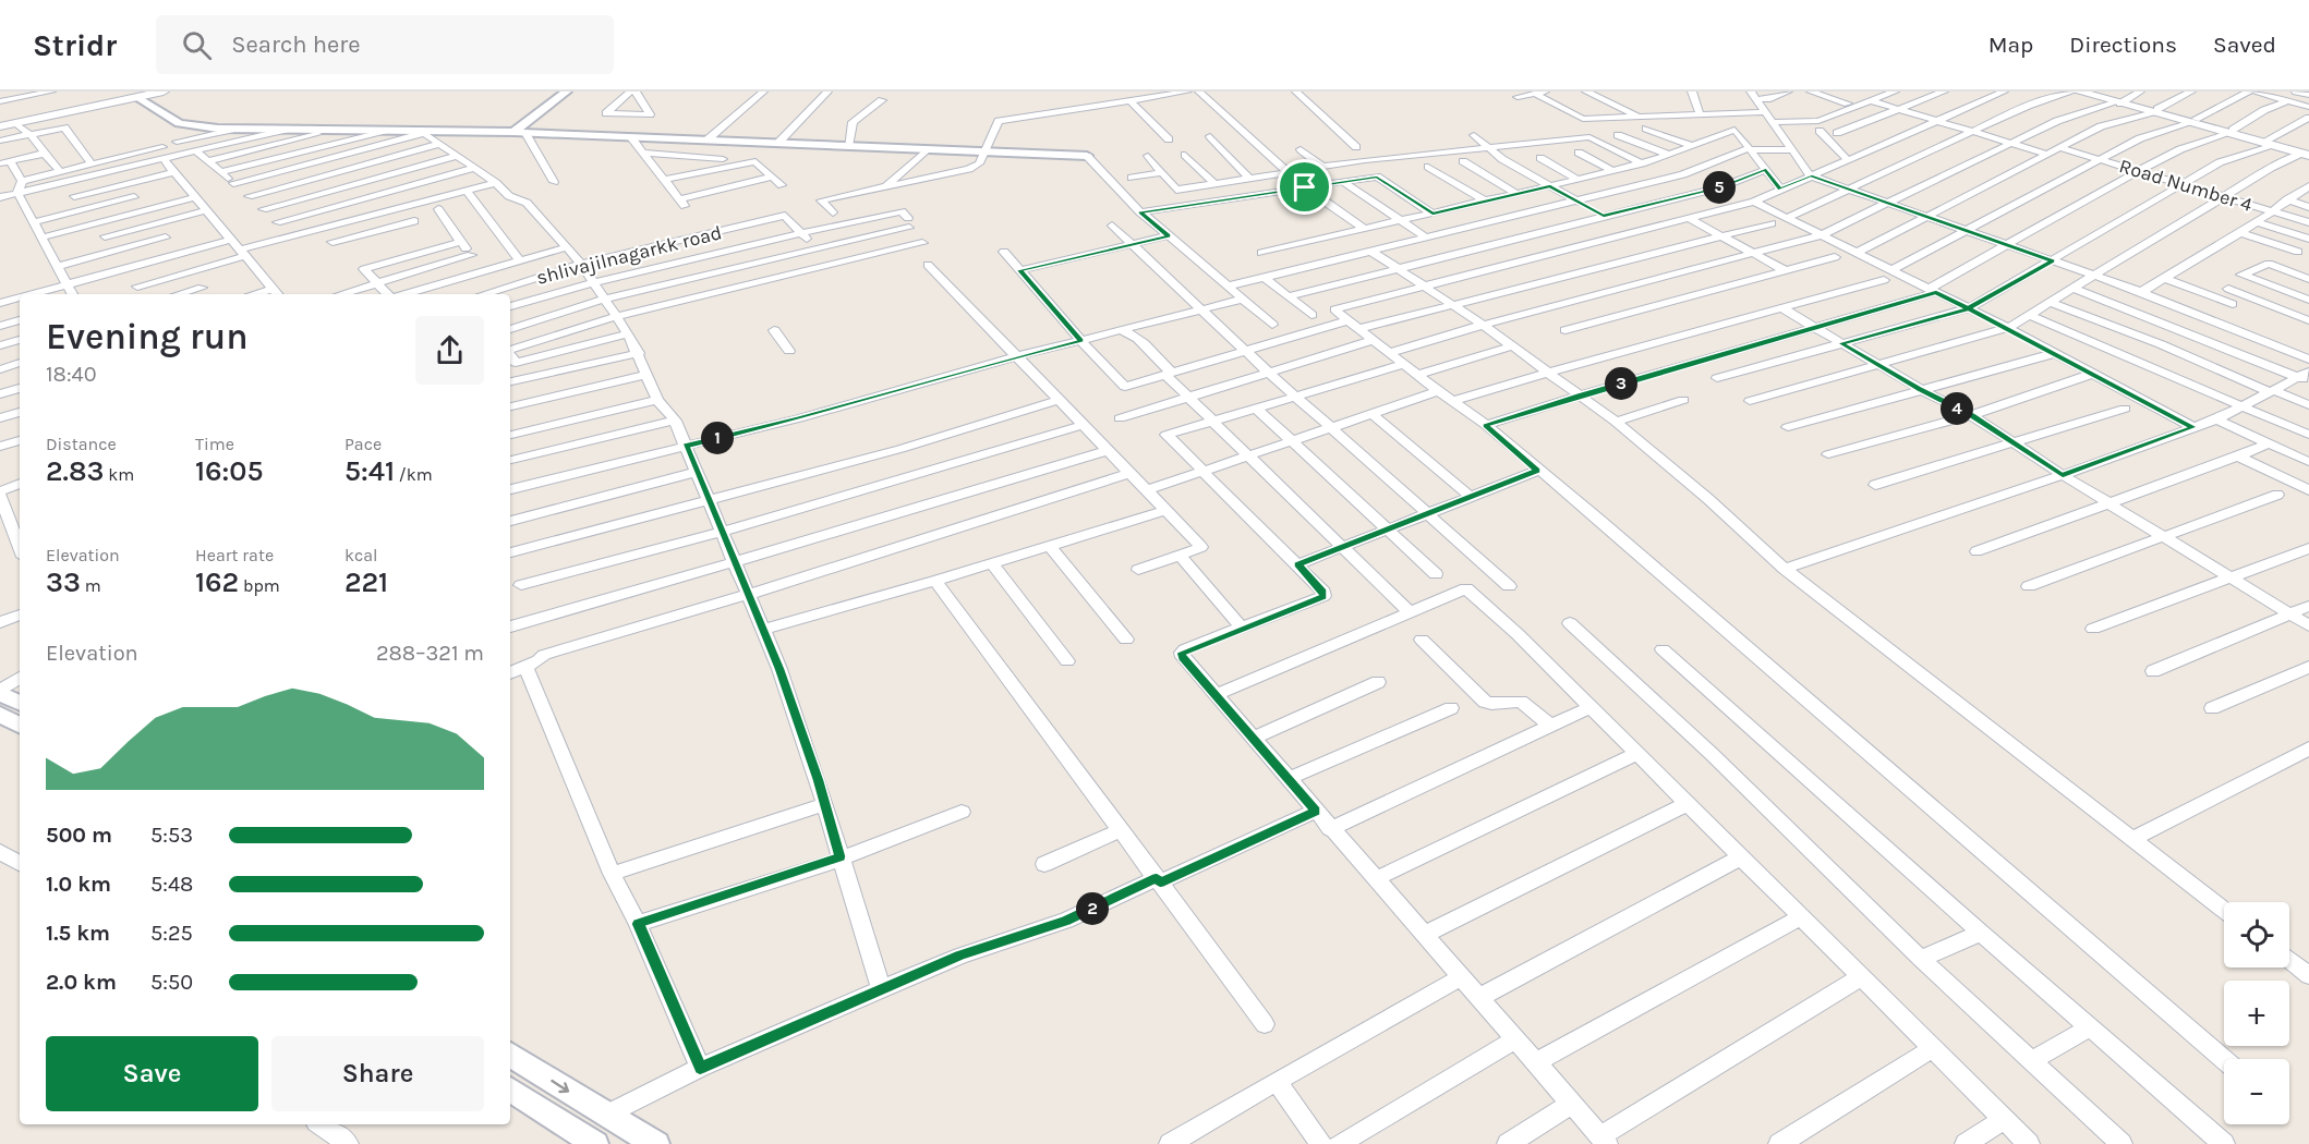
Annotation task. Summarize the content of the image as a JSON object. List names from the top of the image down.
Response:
{
  "streets": {
    "street": ["Road Number 4", "shlivajilnagarkk road"]
  },
  "page": {
    "header": "Stridr",
    "search": "Search here",
    "nav": ["Map", "Directions", "Saved"],
    "pins": [
      "5",
      "3",
      "4",
      "1",
      "2"
    ],
    "heading": ["Evening run", "18:40"],
    "stats": [
      ["Distance", "2.83 km"],
      ["Time", "16:05"],
      ["Pace", "5:41 /km"],
      ["Elevation", "33 m"],
      ["Heart rate", "162 bpm"],
      ["kcal", "221"]
    ],
    "chart": ["Elevation", "288–321 m"],
    "list": [
      {
        "name": "500 m",
        "note": "5:53"
      },
      {
        "name": "1.0 km",
        "note": "5:48"
      },
      {
        "name": "1.5 km",
        "note": "5:25"
      },
      {
        "name": "2.0 km",
        "note": "5:50"
      }
    ],
    "map_buttons": ["+", "−"],
    "buttons": ["Save", "Share"]
  }
}
